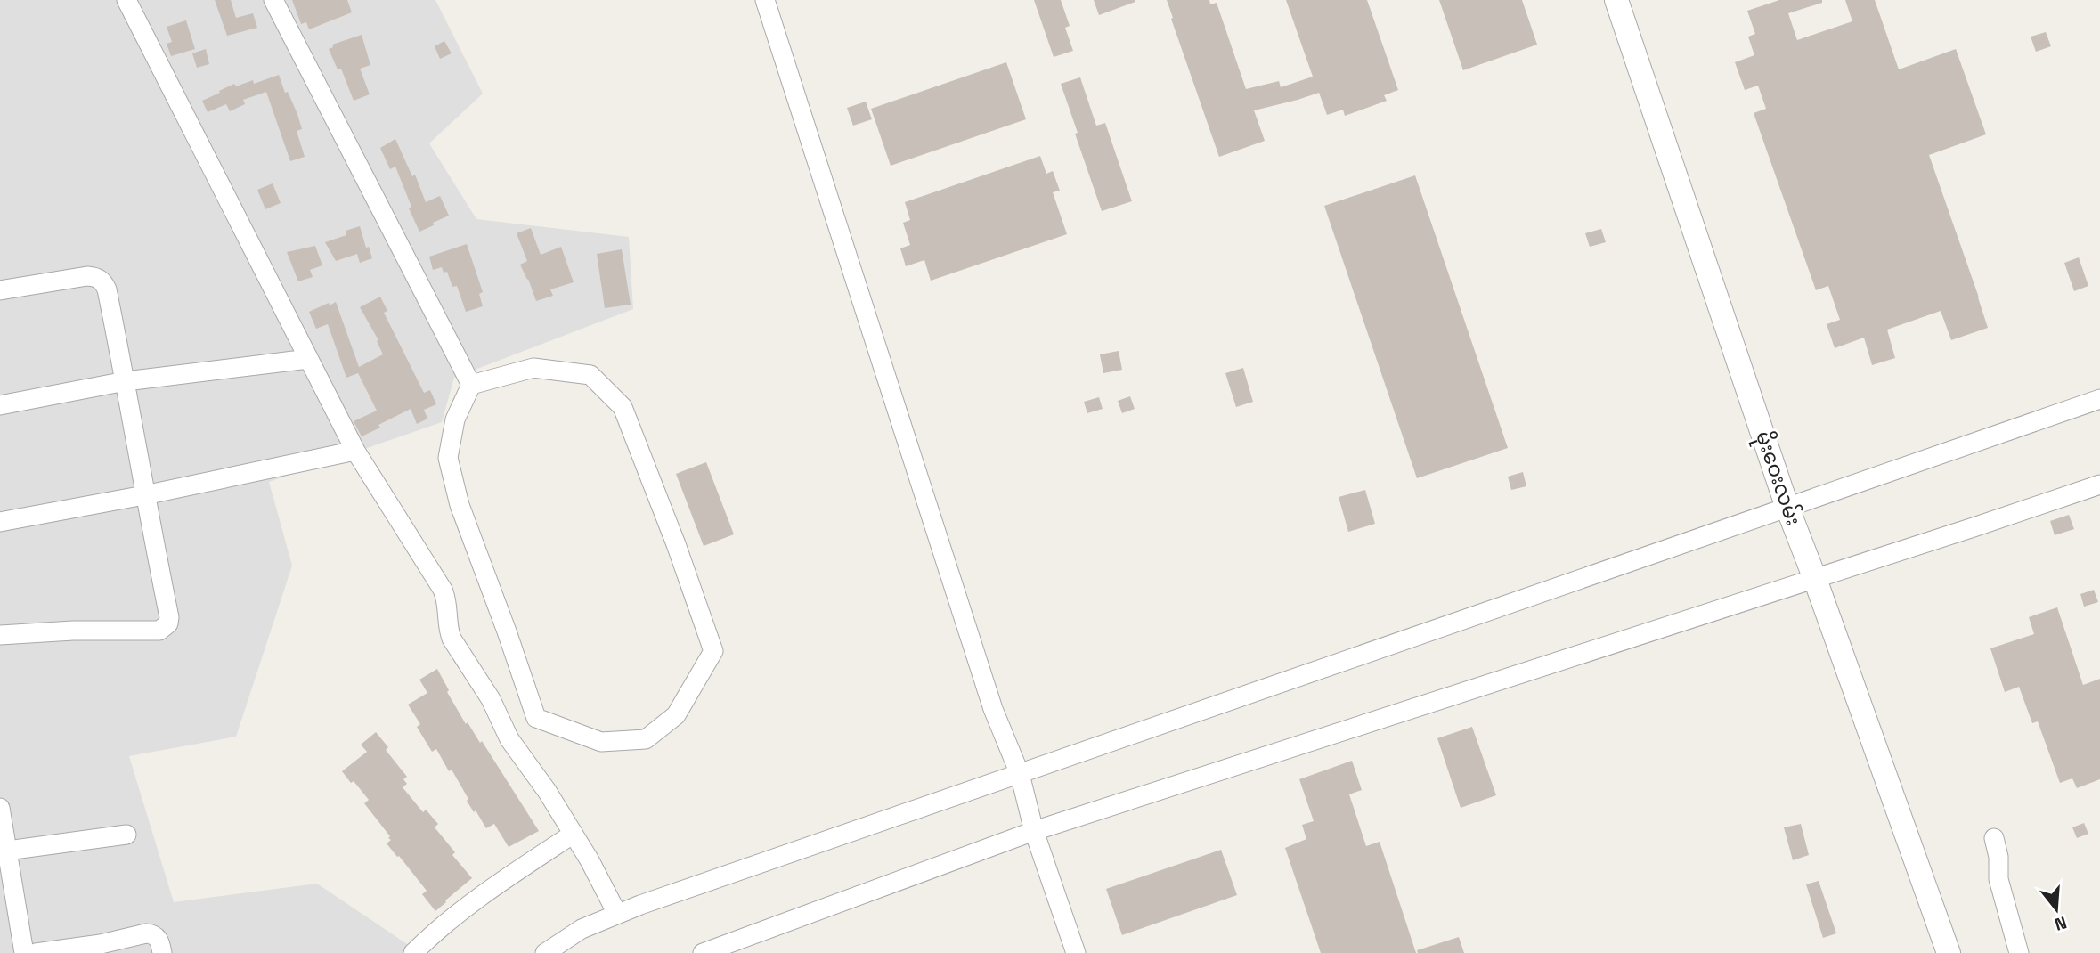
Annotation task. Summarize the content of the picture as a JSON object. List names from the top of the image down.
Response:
{
  "streets": {
    "street": ["မိုးဝေးလမ်း"]
  },
  "north": "bottom"
}
